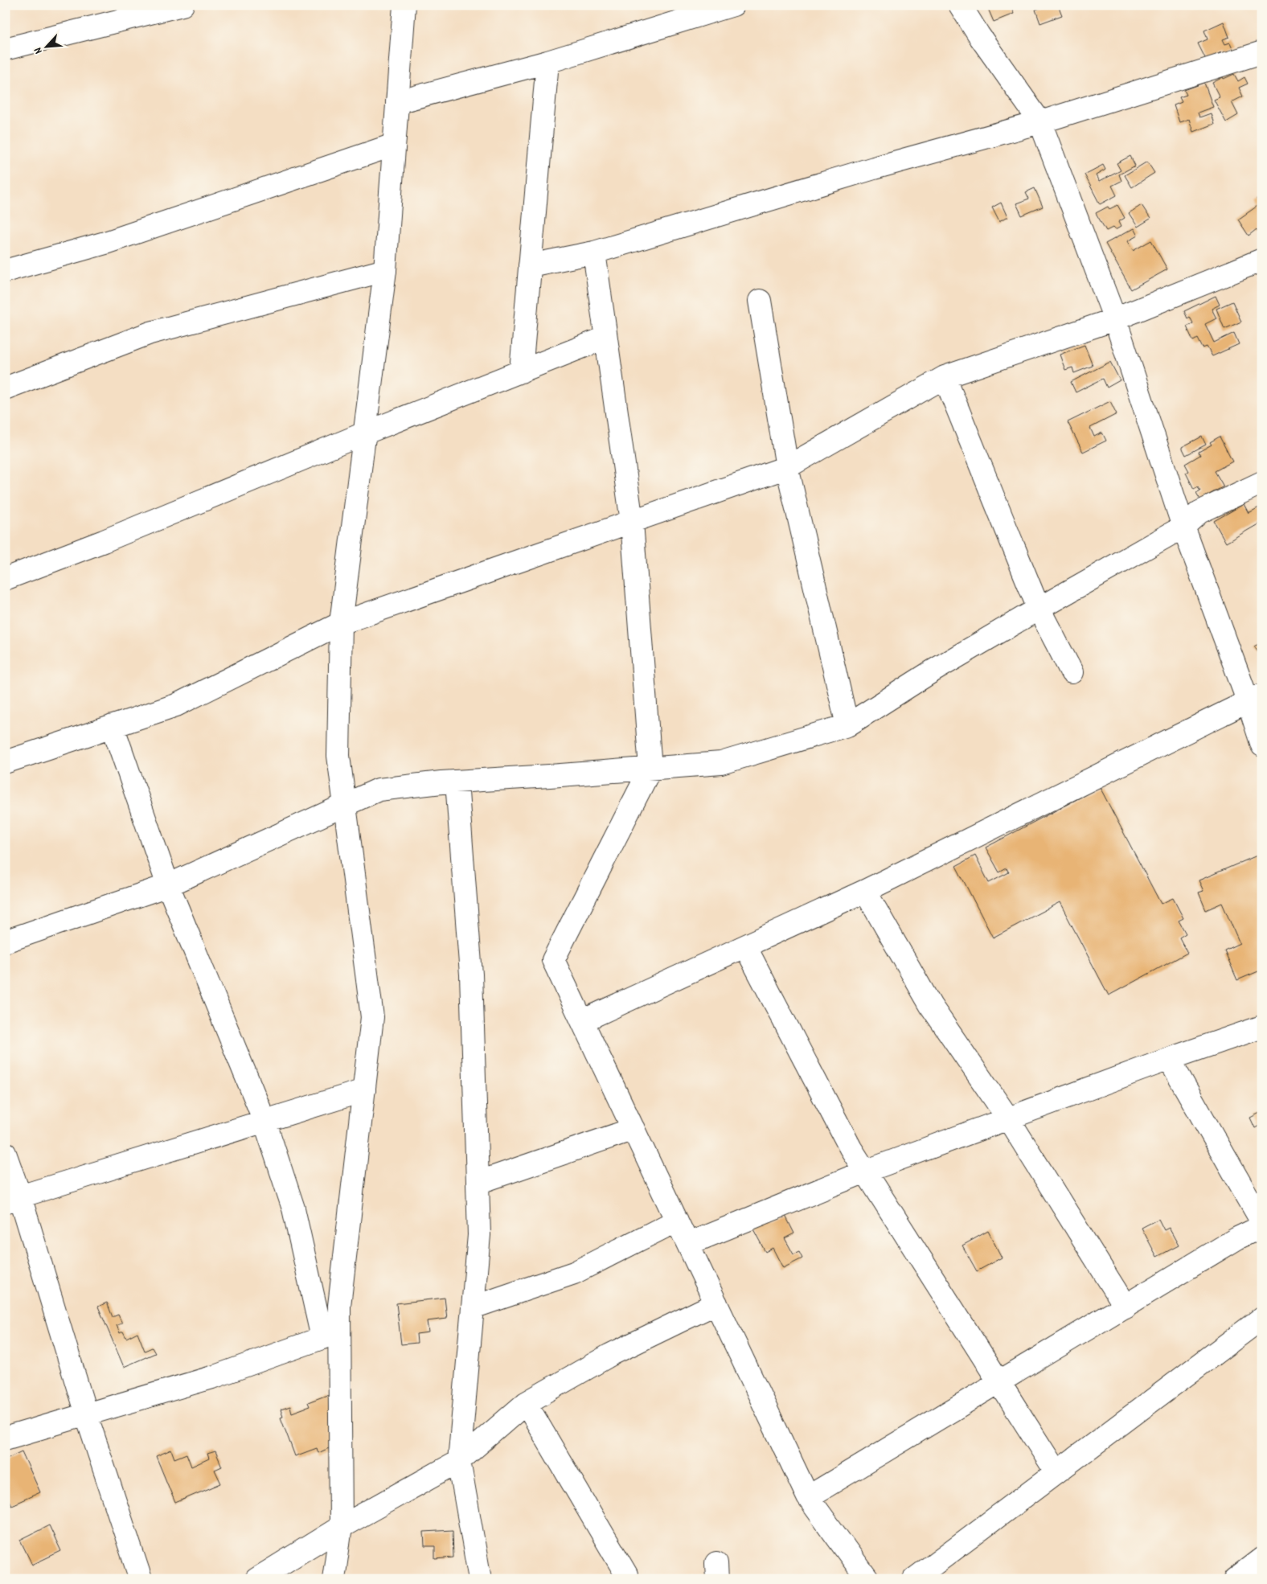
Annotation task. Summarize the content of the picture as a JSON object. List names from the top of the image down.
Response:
{
  "north": "bottom left"
}
